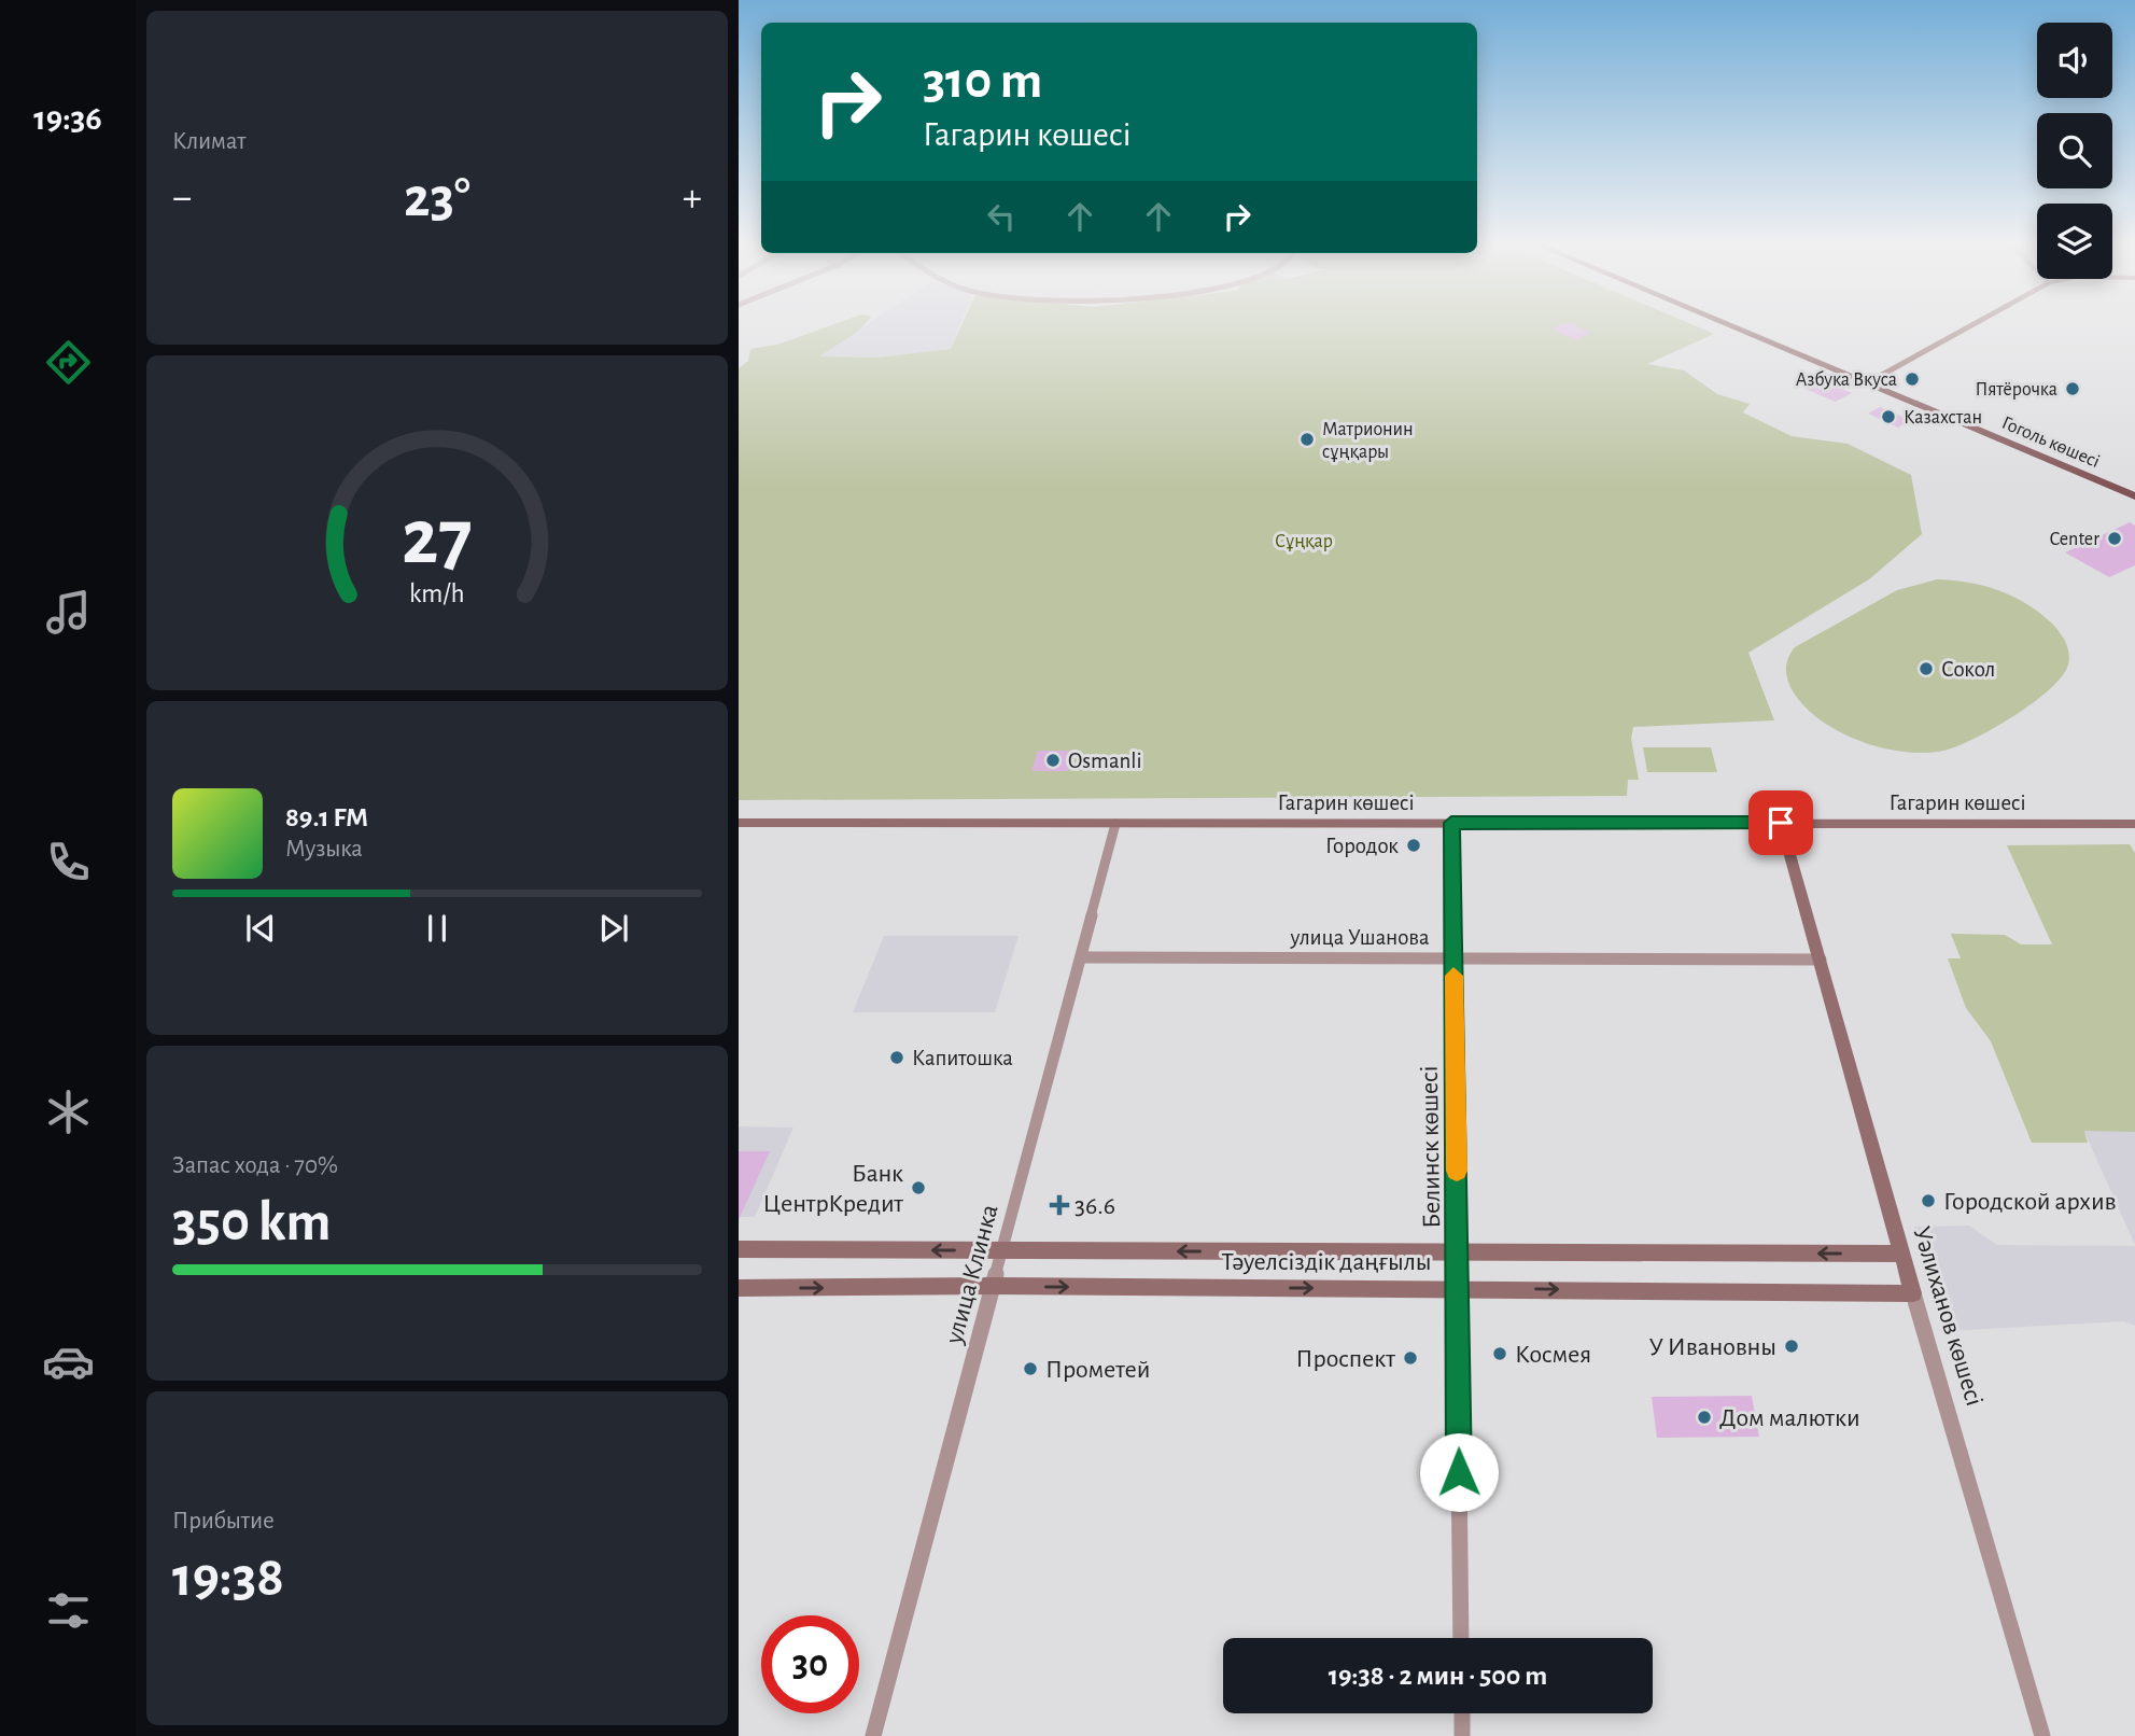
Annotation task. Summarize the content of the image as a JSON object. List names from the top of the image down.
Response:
{
  "streets": {
    "main road": ["Гоголь көшесі"],
    "street": [
      "Гагарин көшесі",
      "улица Ушанова",
      "Белинск көшесі",
      "Тәуелсіздік даңғылы",
      "улица Клинка",
      "Уәлиханов көшесі"
    ]
  },
  "crossings": [
    ["Гагарин көшесі", "Белинск көшесі"],
    ["Гагарин көшесі", "улица Клинка"],
    ["Гагарин көшесі", "Уәлиханов көшесі"],
    ["улица Ушанова", "Белинск көшесі"],
    ["улица Ушанова", "улица Клинка"],
    ["улица Ушанова", "Уәлиханов көшесі"],
    ["Белинск көшесі", "Тәуелсіздік даңғылы"],
    ["Тәуелсіздік даңғылы", "улица Клинка"],
    ["Тәуелсіздік даңғылы", "Уәлиханов көшесі"]
  ],
  "parks": ["Сұңқар"],
  "places": {
    "other": [
      "Азбука Вкуса",
      "Пятёрочка",
      "Казахстан",
      "Матрионин сұңқары",
      "Center",
      "Сокол",
      "Osmanli",
      "Городок",
      "Капитошка",
      "Банк ЦентрКредит",
      "Городской архив",
      "У Ивановны",
      "Космея",
      "Проспект",
      "Прометей",
      "Дом малютки"
    ],
    "health": ["36.6"]
  },
  "page": {
    "tabs": "19:36",
    "tile": [
      "Климат",
      ["Запас хода · 70%", "350 km"],
      ["Прибытие", "19:38"]
    ],
    "turn": ["310 m", "Гагарин көшесі"],
    "heat": ["−", "23°", "+"],
    "song": ["89.1 FM", "Музыка"],
    "limit": "30",
    "trip": "19:38 · 2 мин · 500 m",
    "gauge": ["27", "km/h"]
  }
}
